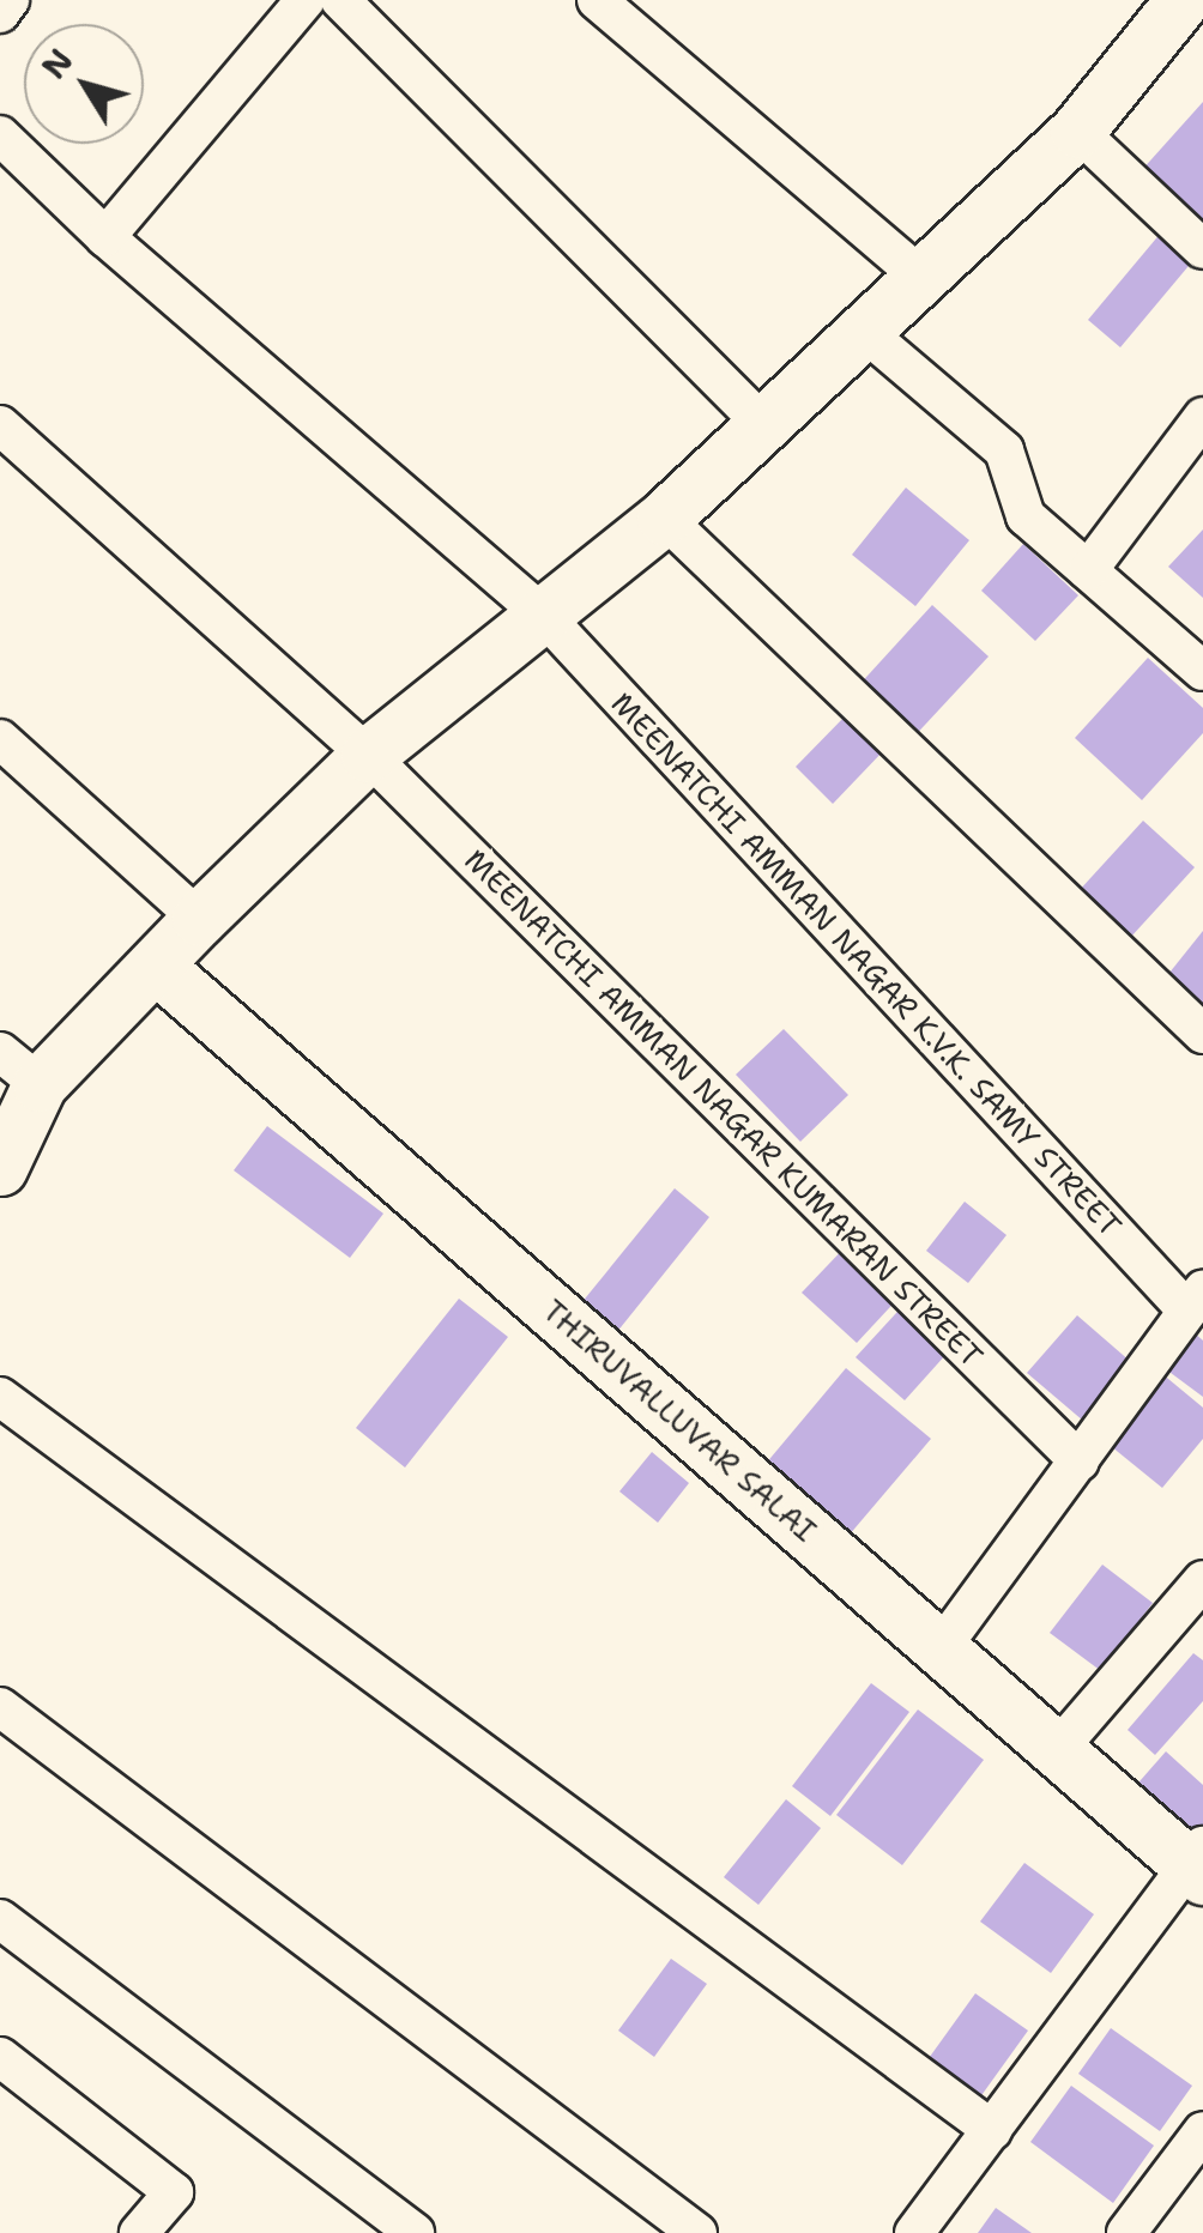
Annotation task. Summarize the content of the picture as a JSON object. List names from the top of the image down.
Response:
{
  "streets": {
    "street": ["MEENATCHI AMMAN NAGAR K.V.K. SAMY STREET", "MEENATCHI AMMAN NAGAR KUMARAN STREET", "THIRUVALLUVAR SALAI"]
  },
  "north": "top left"
}
